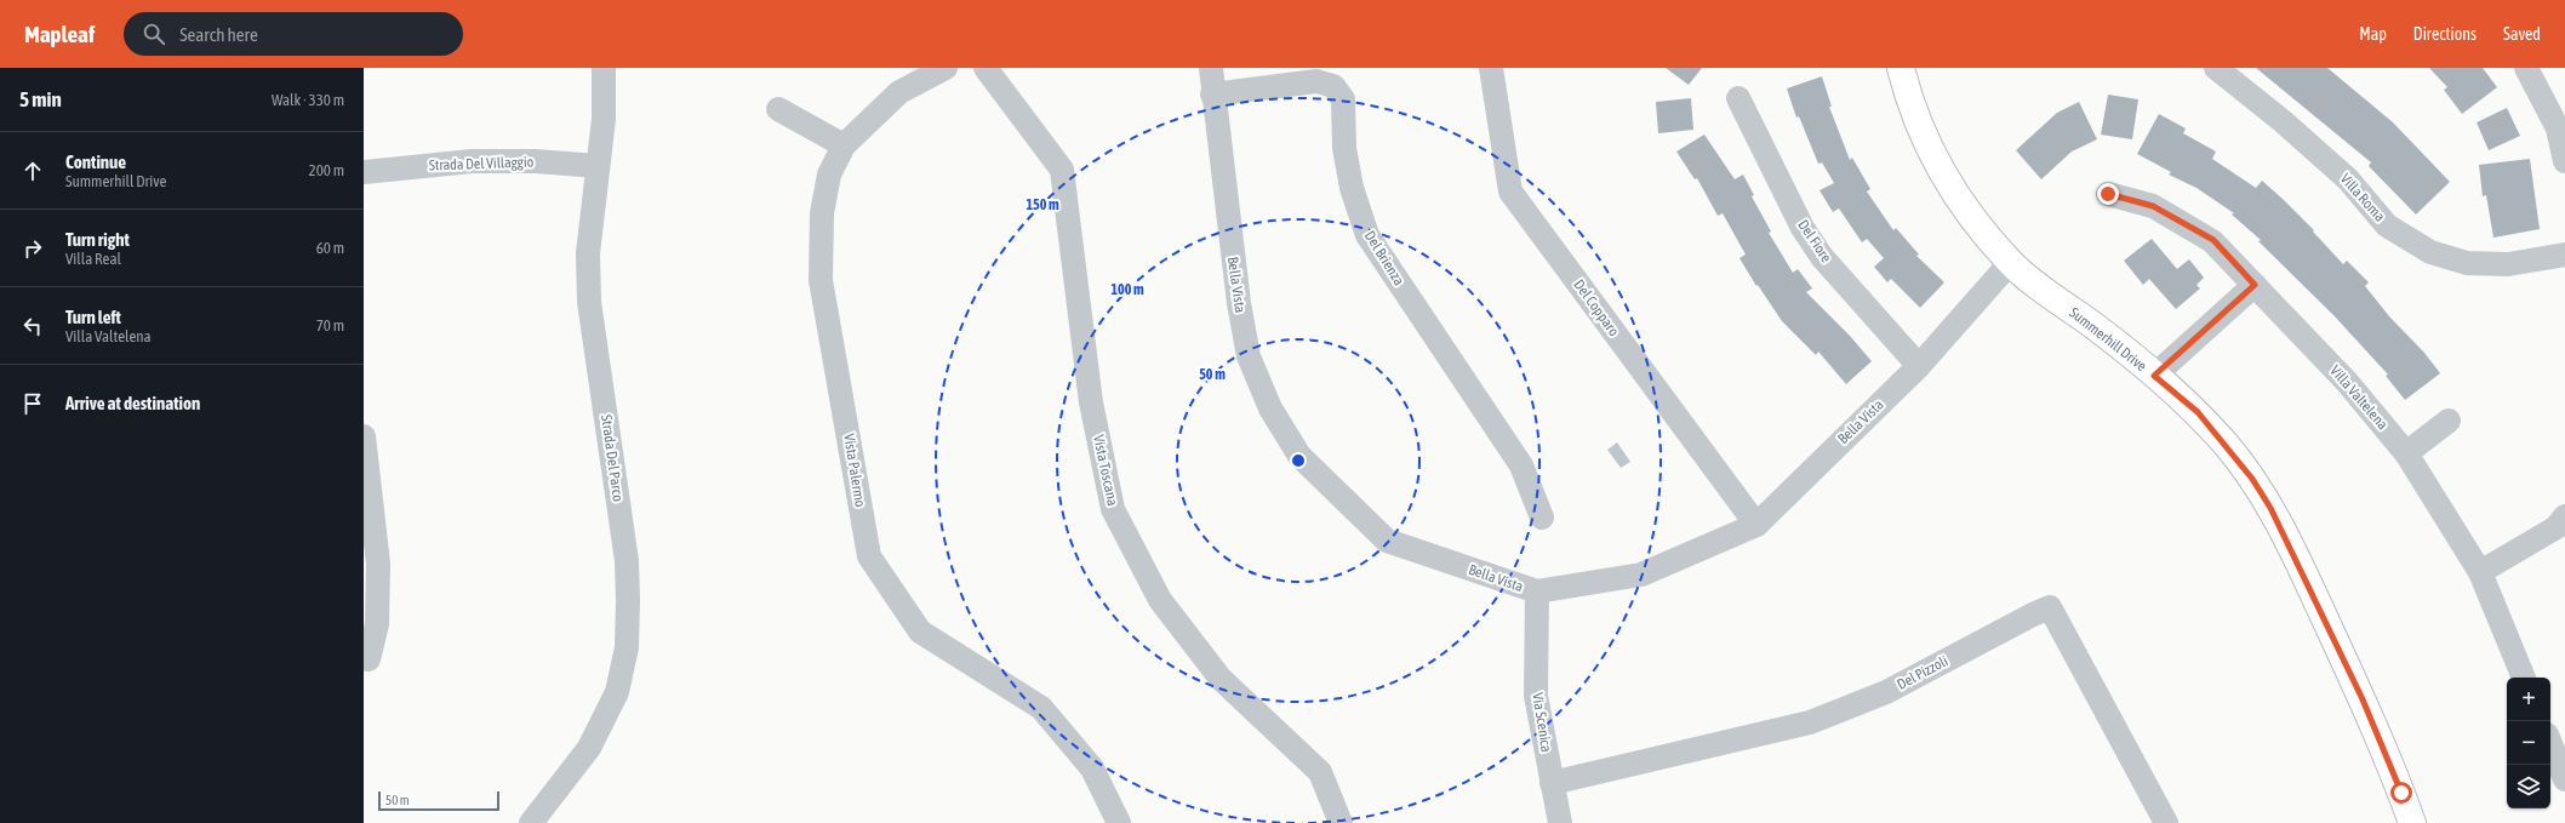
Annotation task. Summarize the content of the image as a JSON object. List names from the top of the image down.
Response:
{
  "streets": {
    "main road": ["Summerhill Drive"],
    "street": [
      "Strada Del Villaggio",
      "Villa Roma",
      "Del Fiore",
      "Del Brienza",
      "Bella Vista",
      "Del Copparo",
      "Villa Valtelena",
      "Strada Del Parco",
      "Vista Palermo",
      "Vista Toscana",
      "Del Pizzoli",
      "Via Scenica"
    ]
  },
  "crossings": [
    ["Strada Del Villaggio", "Strada Del Parco"],
    ["Del Fiore", "Bella Vista"],
    ["Del Brienza", "Bella Vista"],
    ["Bella Vista", "Del Copparo"],
    ["Bella Vista", "Summerhill Drive"],
    ["Bella Vista", "Via Scenica"],
    ["Del Pizzoli", "Via Scenica"]
  ],
  "scale_bar": "50 m",
  "page": {
    "header": "Mapleaf",
    "search": "Search here",
    "nav": ["Map", "Directions", "Saved"],
    "heading": ["5 min", "Walk · 330 m"],
    "list": [
      ["Continue", "Summerhill Drive", "200 m"],
      ["Turn right", "Villa Real", "60 m"],
      ["Turn left", "Villa Valtelena", "70 m"],
      "Arrive at destination"
    ],
    "map_buttons": ["+", "−"],
    "scale": "50 m"
  },
  "rings": ["150 m", "100 m", "50 m"]
}
